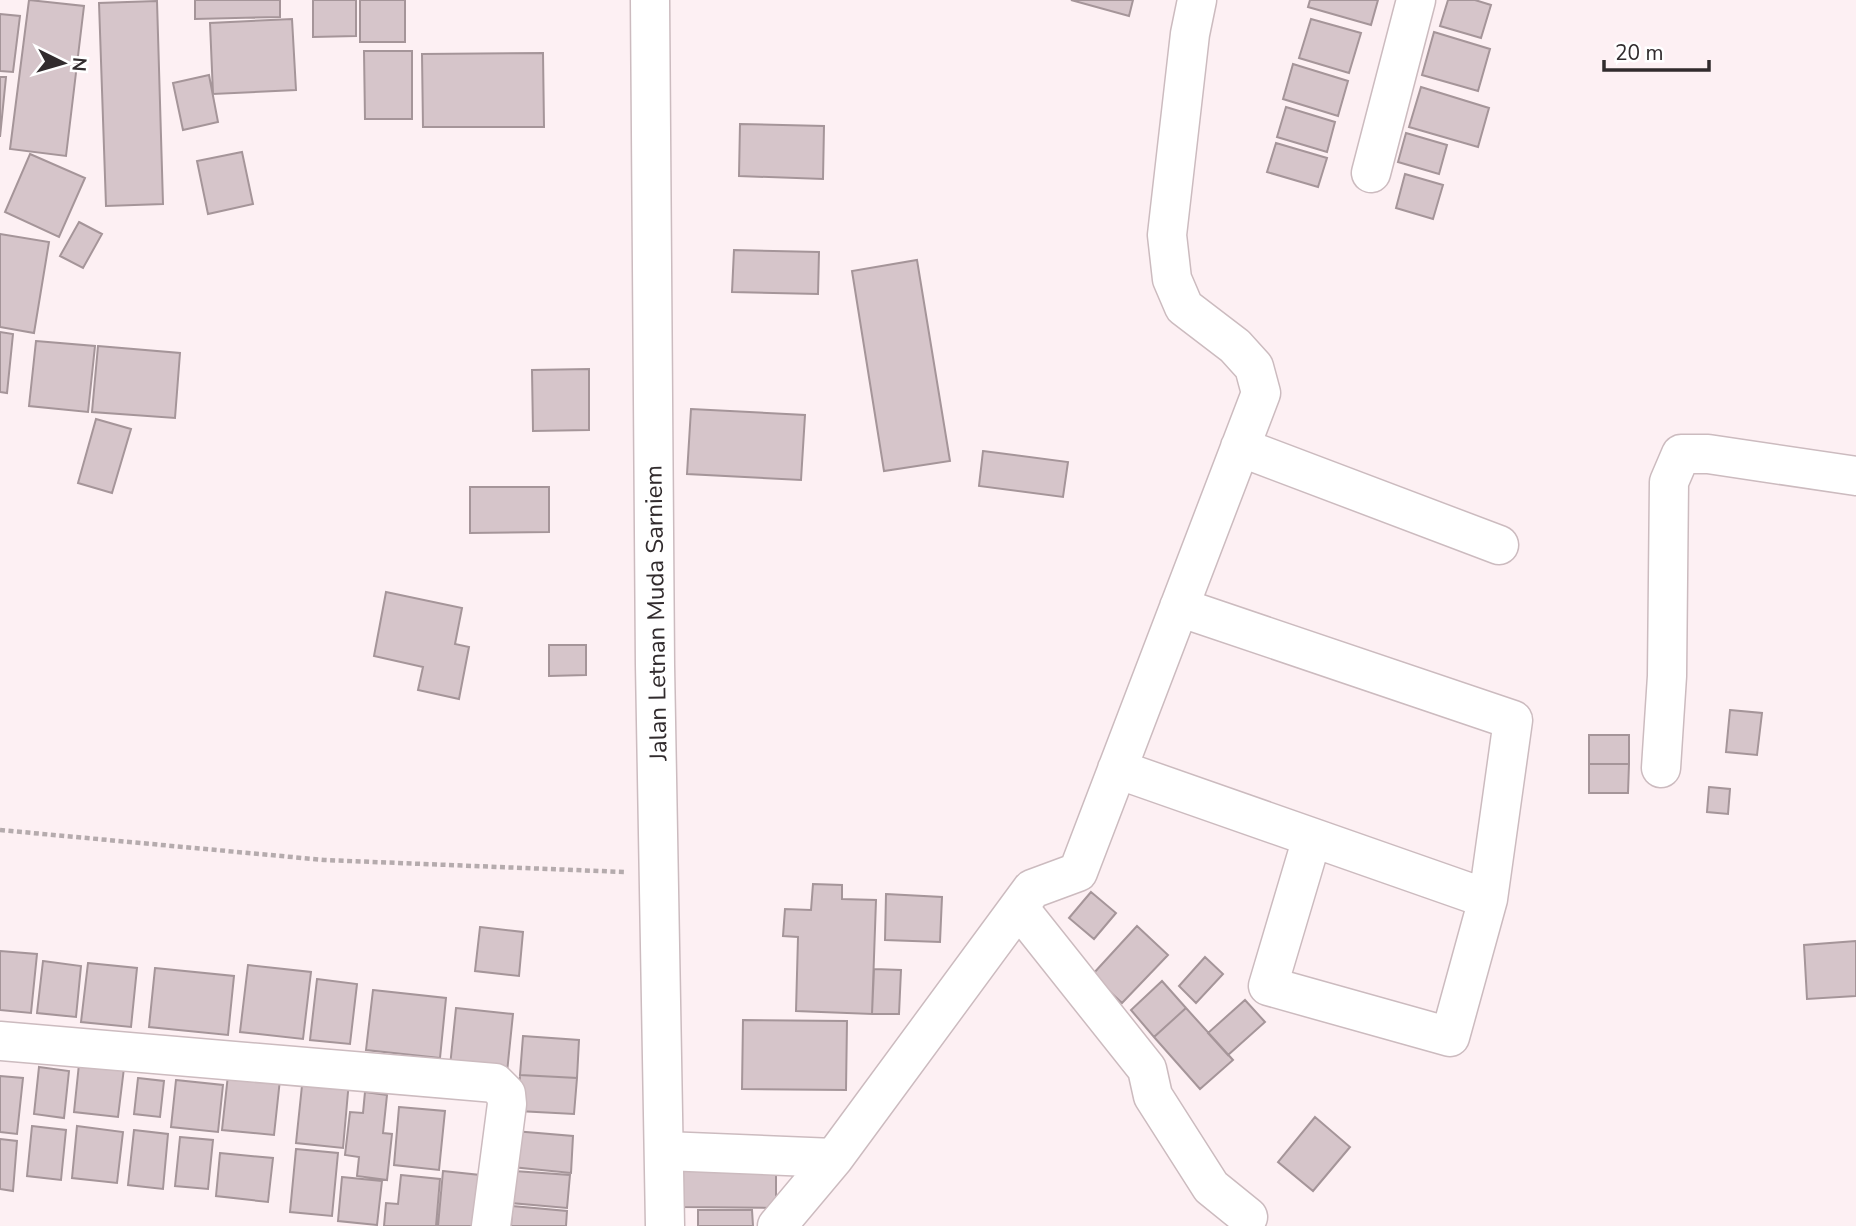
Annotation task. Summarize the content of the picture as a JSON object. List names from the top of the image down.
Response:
{
  "streets": {
    "street": ["Jalan Letnan Muda Sarniem"]
  },
  "scale_bar": "20 m",
  "north": "right"
}
